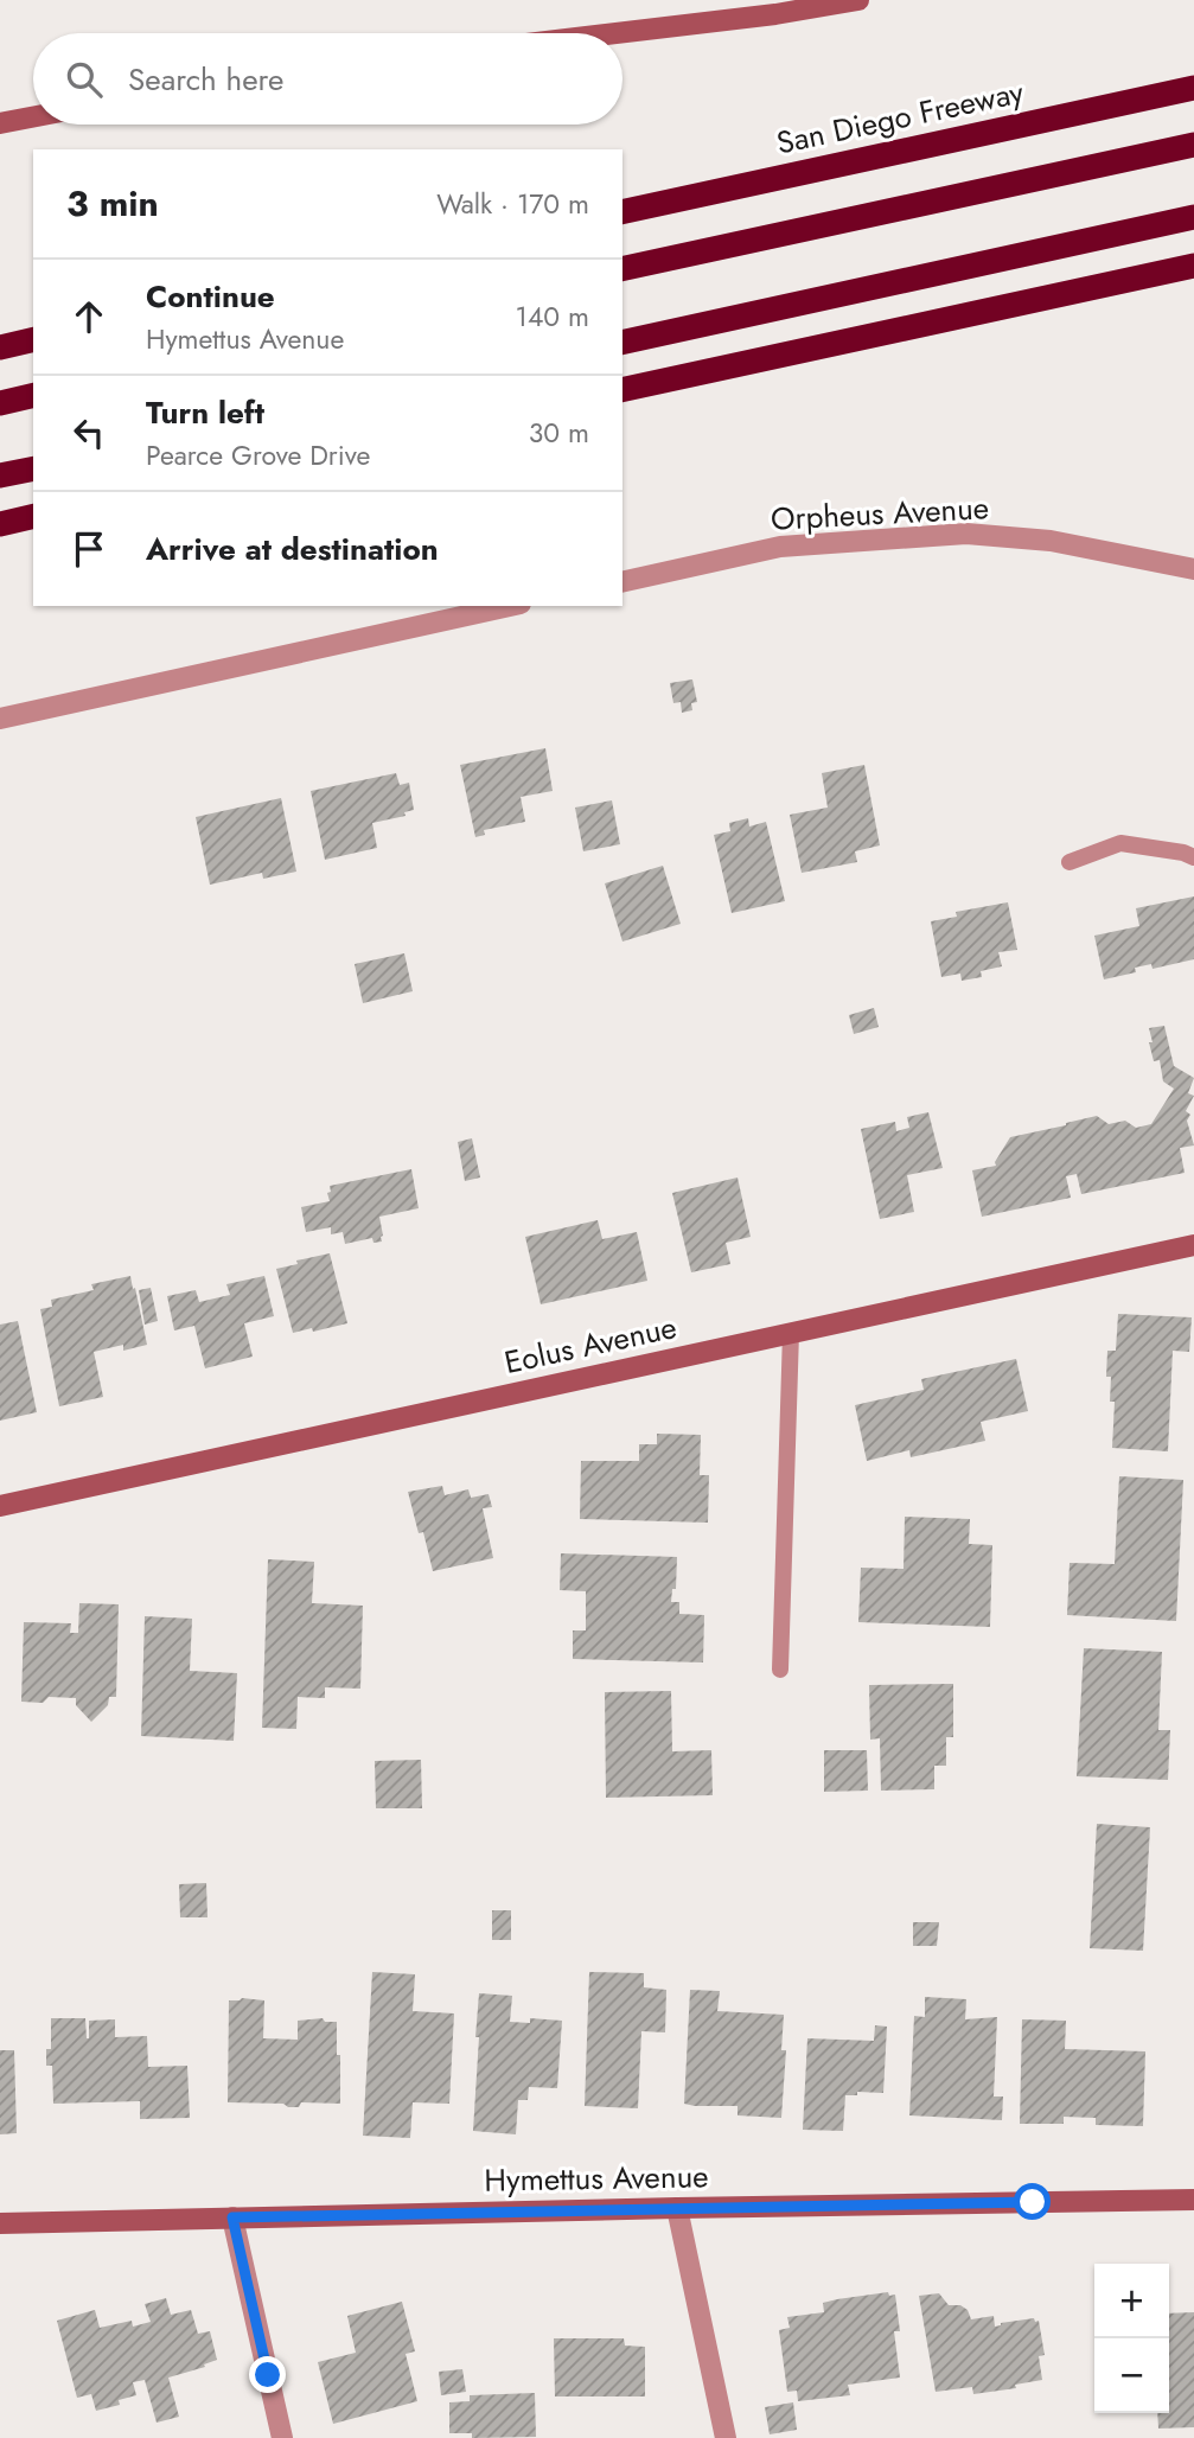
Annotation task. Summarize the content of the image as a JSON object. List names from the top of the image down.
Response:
{
  "streets": {
    "highway": ["San Diego Freeway"],
    "street": ["Orpheus Avenue", "Eolus Avenue", "Hymettus Avenue"]
  },
  "page": {
    "search": "Search here",
    "heading": ["3 min", "Walk · 170 m"],
    "list": [
      ["Continue", "Hymettus Avenue", "140 m"],
      ["Turn left", "Pearce Grove Drive", "30 m"],
      "Arrive at destination"
    ],
    "map_buttons": ["+", "−"]
  }
}
